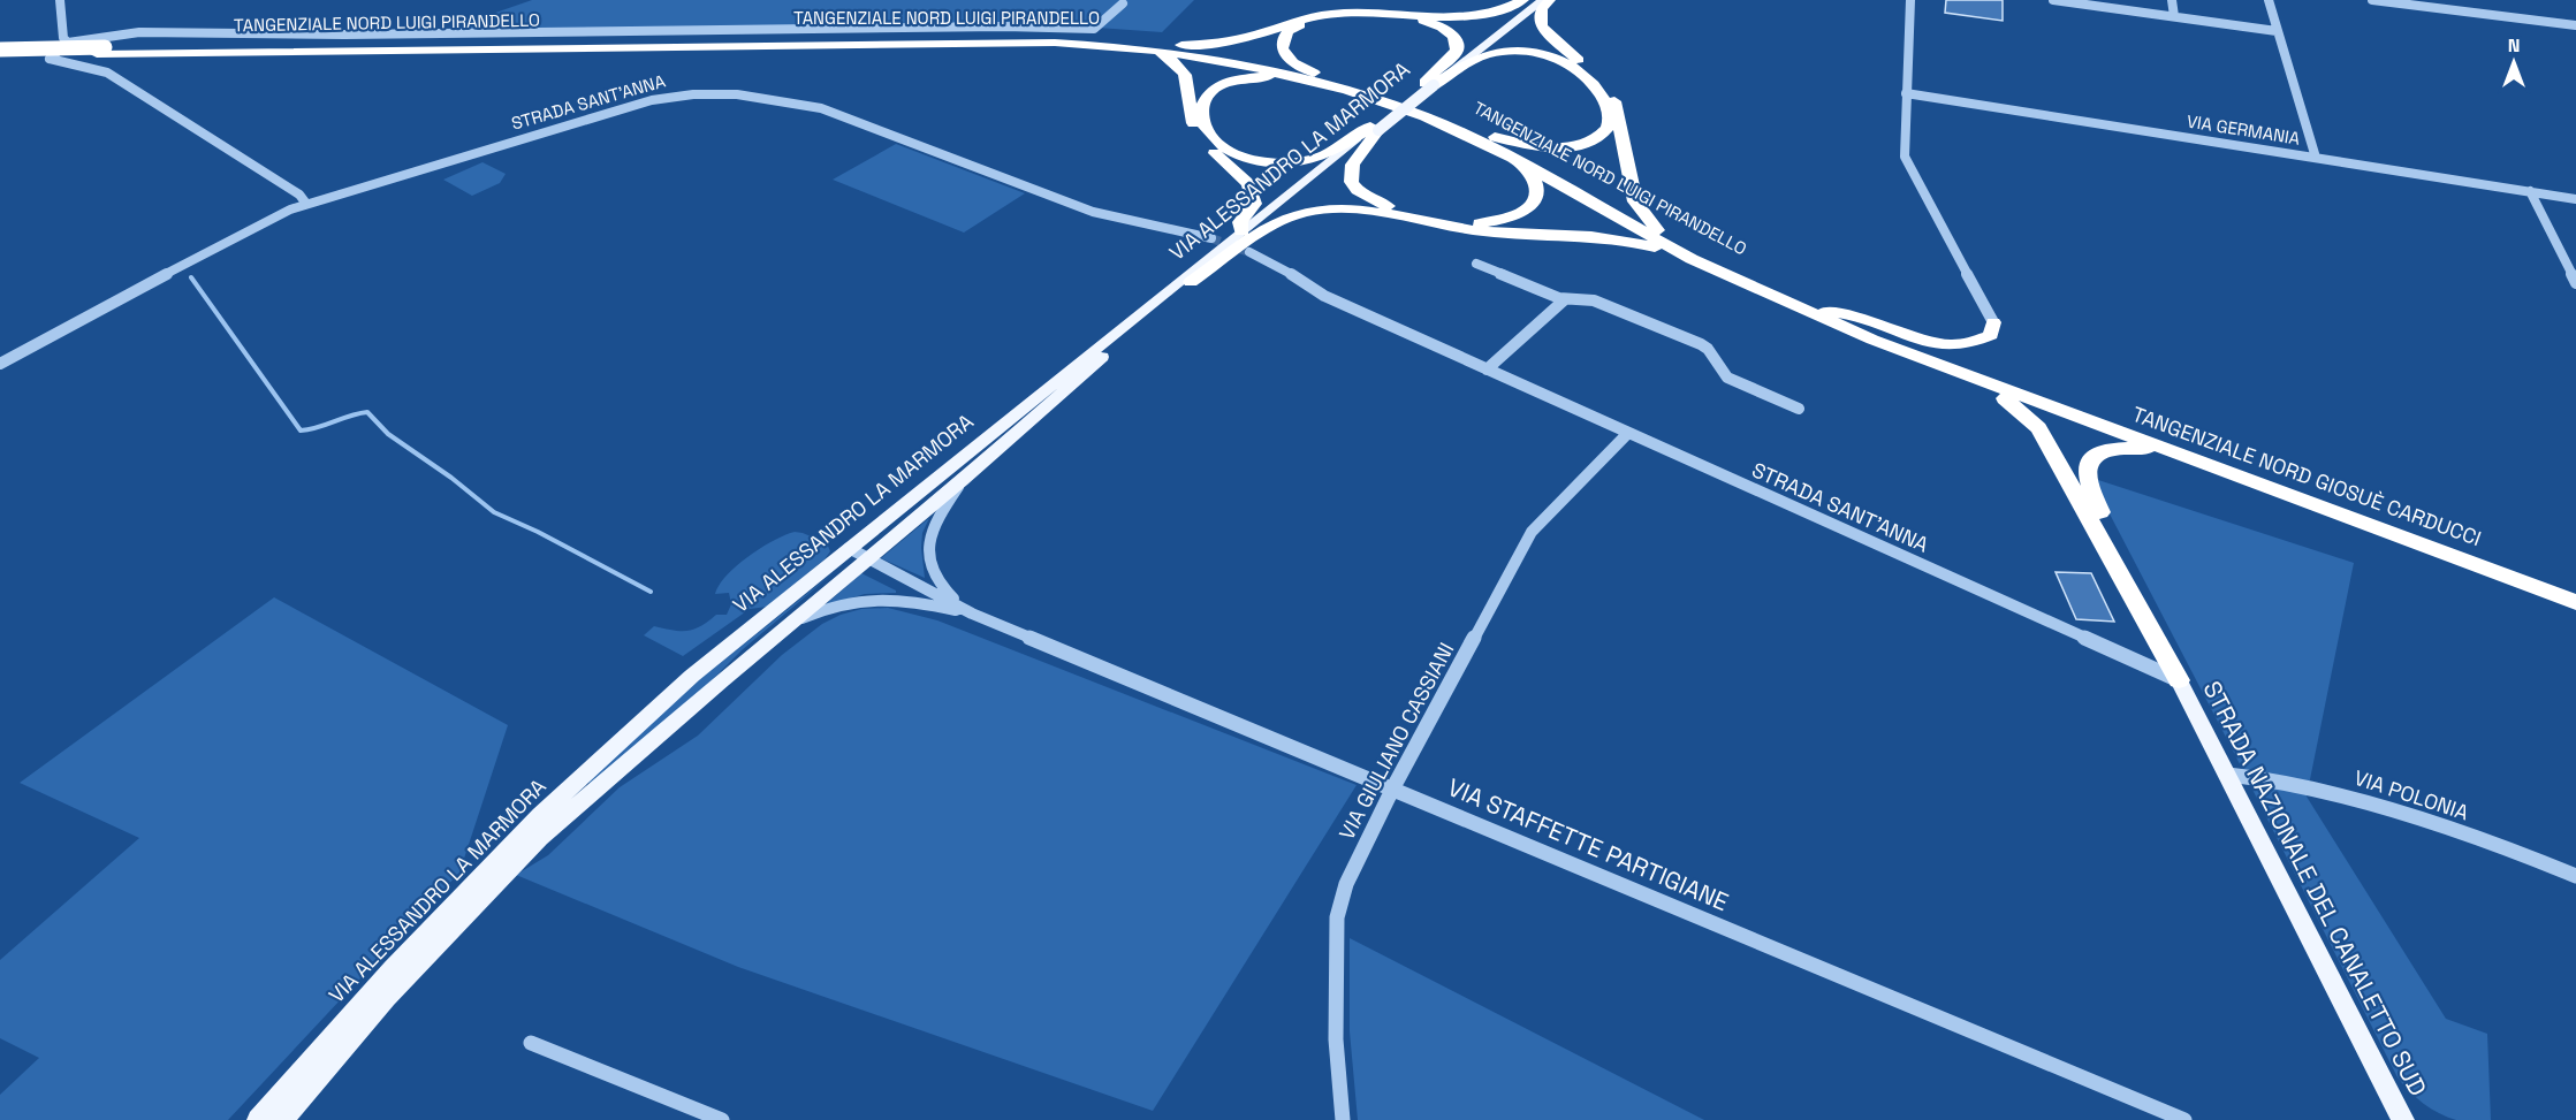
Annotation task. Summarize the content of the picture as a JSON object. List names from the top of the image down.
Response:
{
  "streets": {
    "highway": ["TANGENZIALE NORD LUIGI PIRANDELLO", "TANGENZIALE NORD GIOSUÈ CARDUCCI"],
    "main road": ["VIA ALESSANDRO LA MARMORA", "STRADA NAZIONALE DEL CANALETTO SUD"],
    "street": [
      "STRADA SANT'ANNA",
      "VIA GERMANIA",
      "VIA GIULIANO CASSIANI",
      "VIA POLONIA",
      "VIA STAFFETTE PARTIGIANE"
    ]
  },
  "crossings": [
    ["TANGENZIALE NORD LUIGI PIRANDELLO", "TANGENZIALE NORD GIOSUÈ CARDUCCI"],
    ["STRADA SANT'ANNA", "VIA GIULIANO CASSIANI"],
    ["STRADA SANT'ANNA", "STRADA NAZIONALE DEL CANALETTO SUD"],
    ["VIA ALESSANDRO LA MARMORA", "VIA STAFFETTE PARTIGIANE"],
    ["VIA GIULIANO CASSIANI", "VIA STAFFETTE PARTIGIANE"],
    ["VIA POLONIA", "STRADA NAZIONALE DEL CANALETTO SUD"]
  ],
  "north": "top"
}
